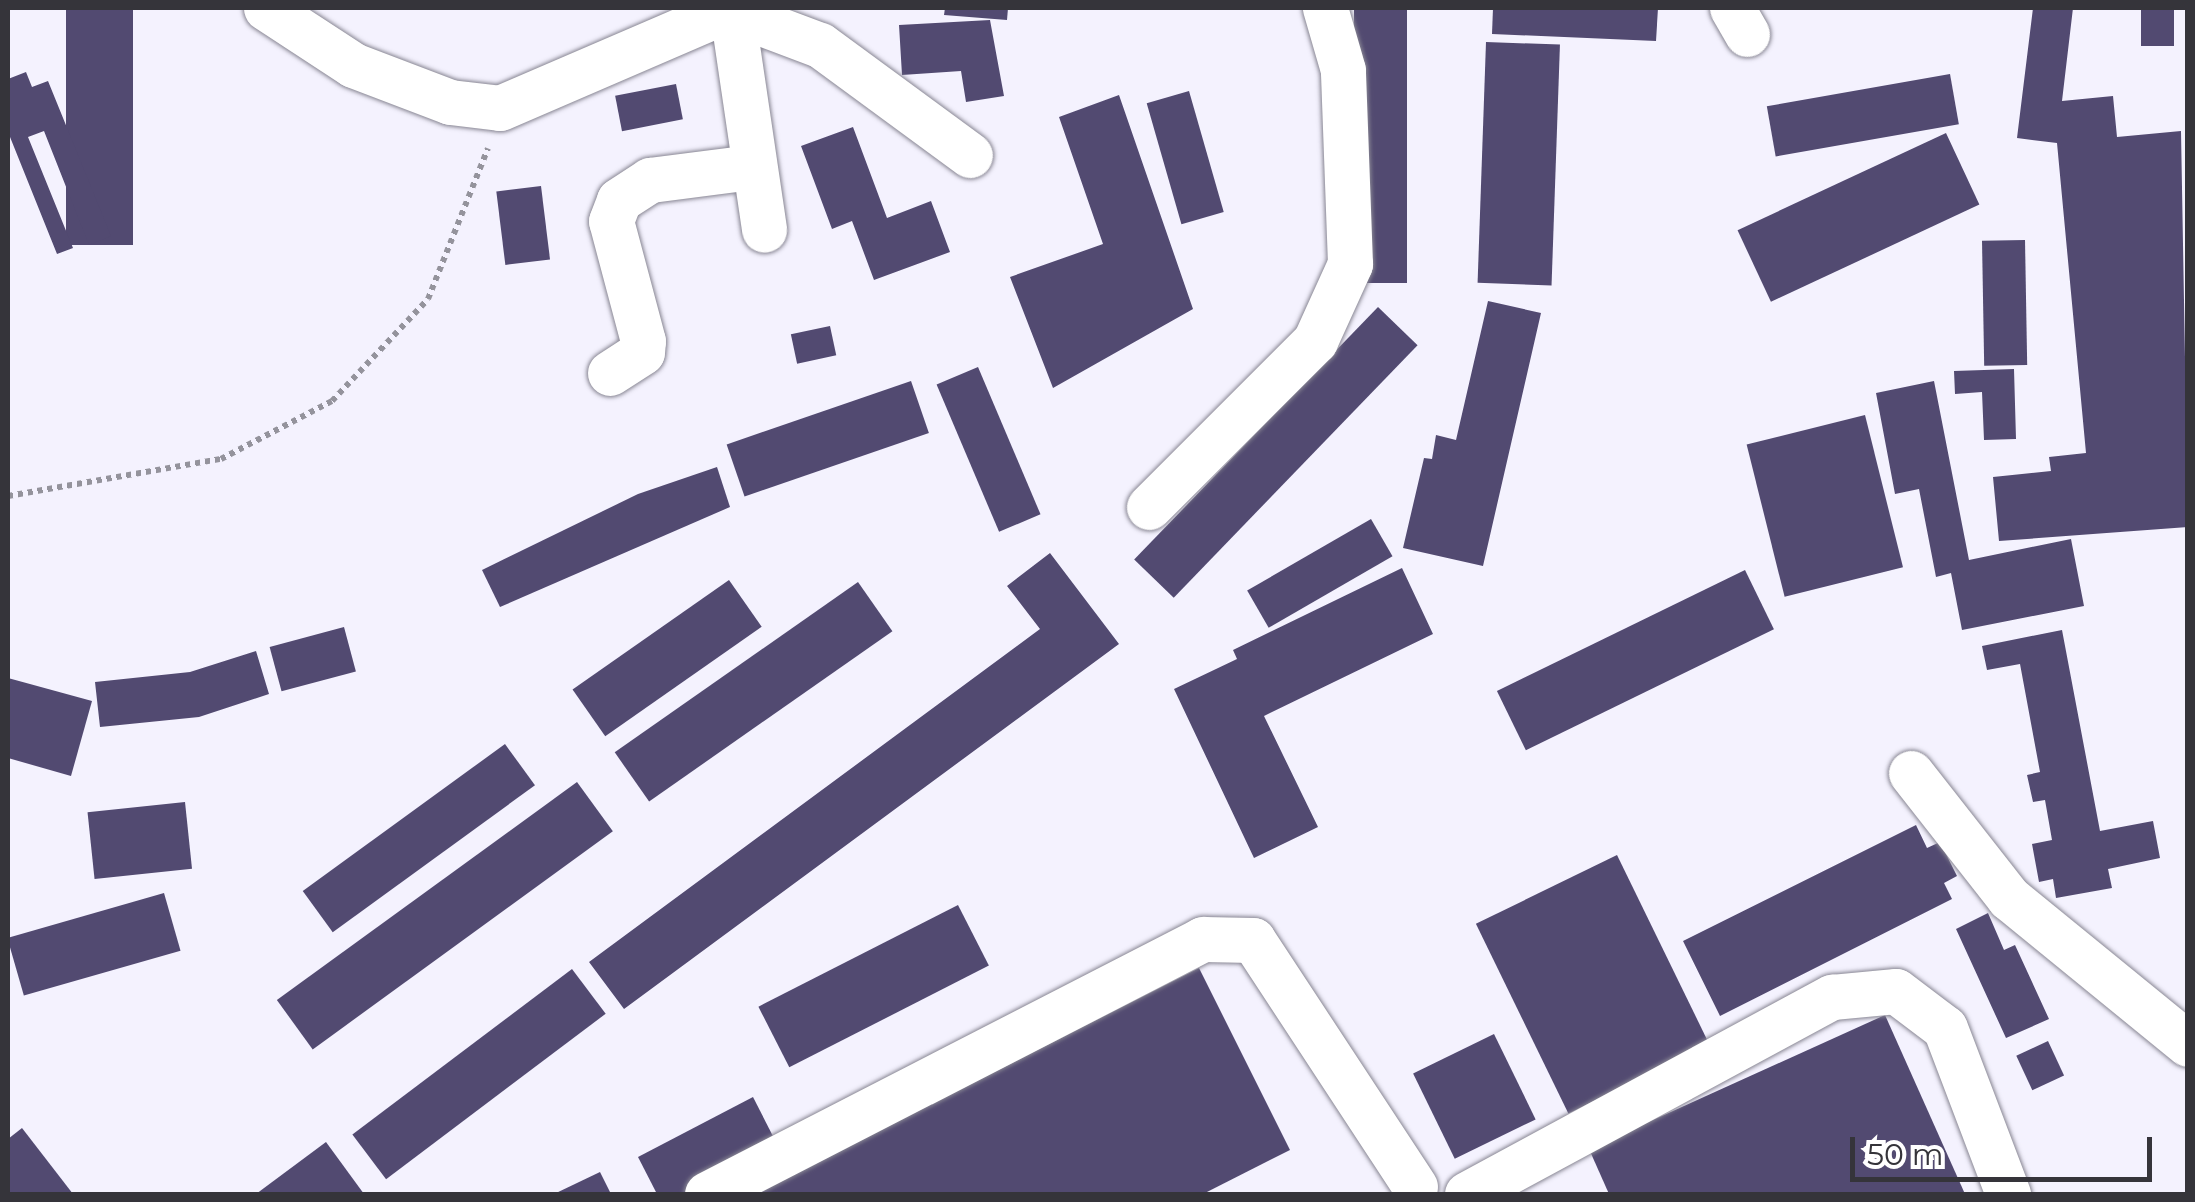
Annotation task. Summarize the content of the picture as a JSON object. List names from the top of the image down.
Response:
{
  "scale_bar": "50 m"
}
